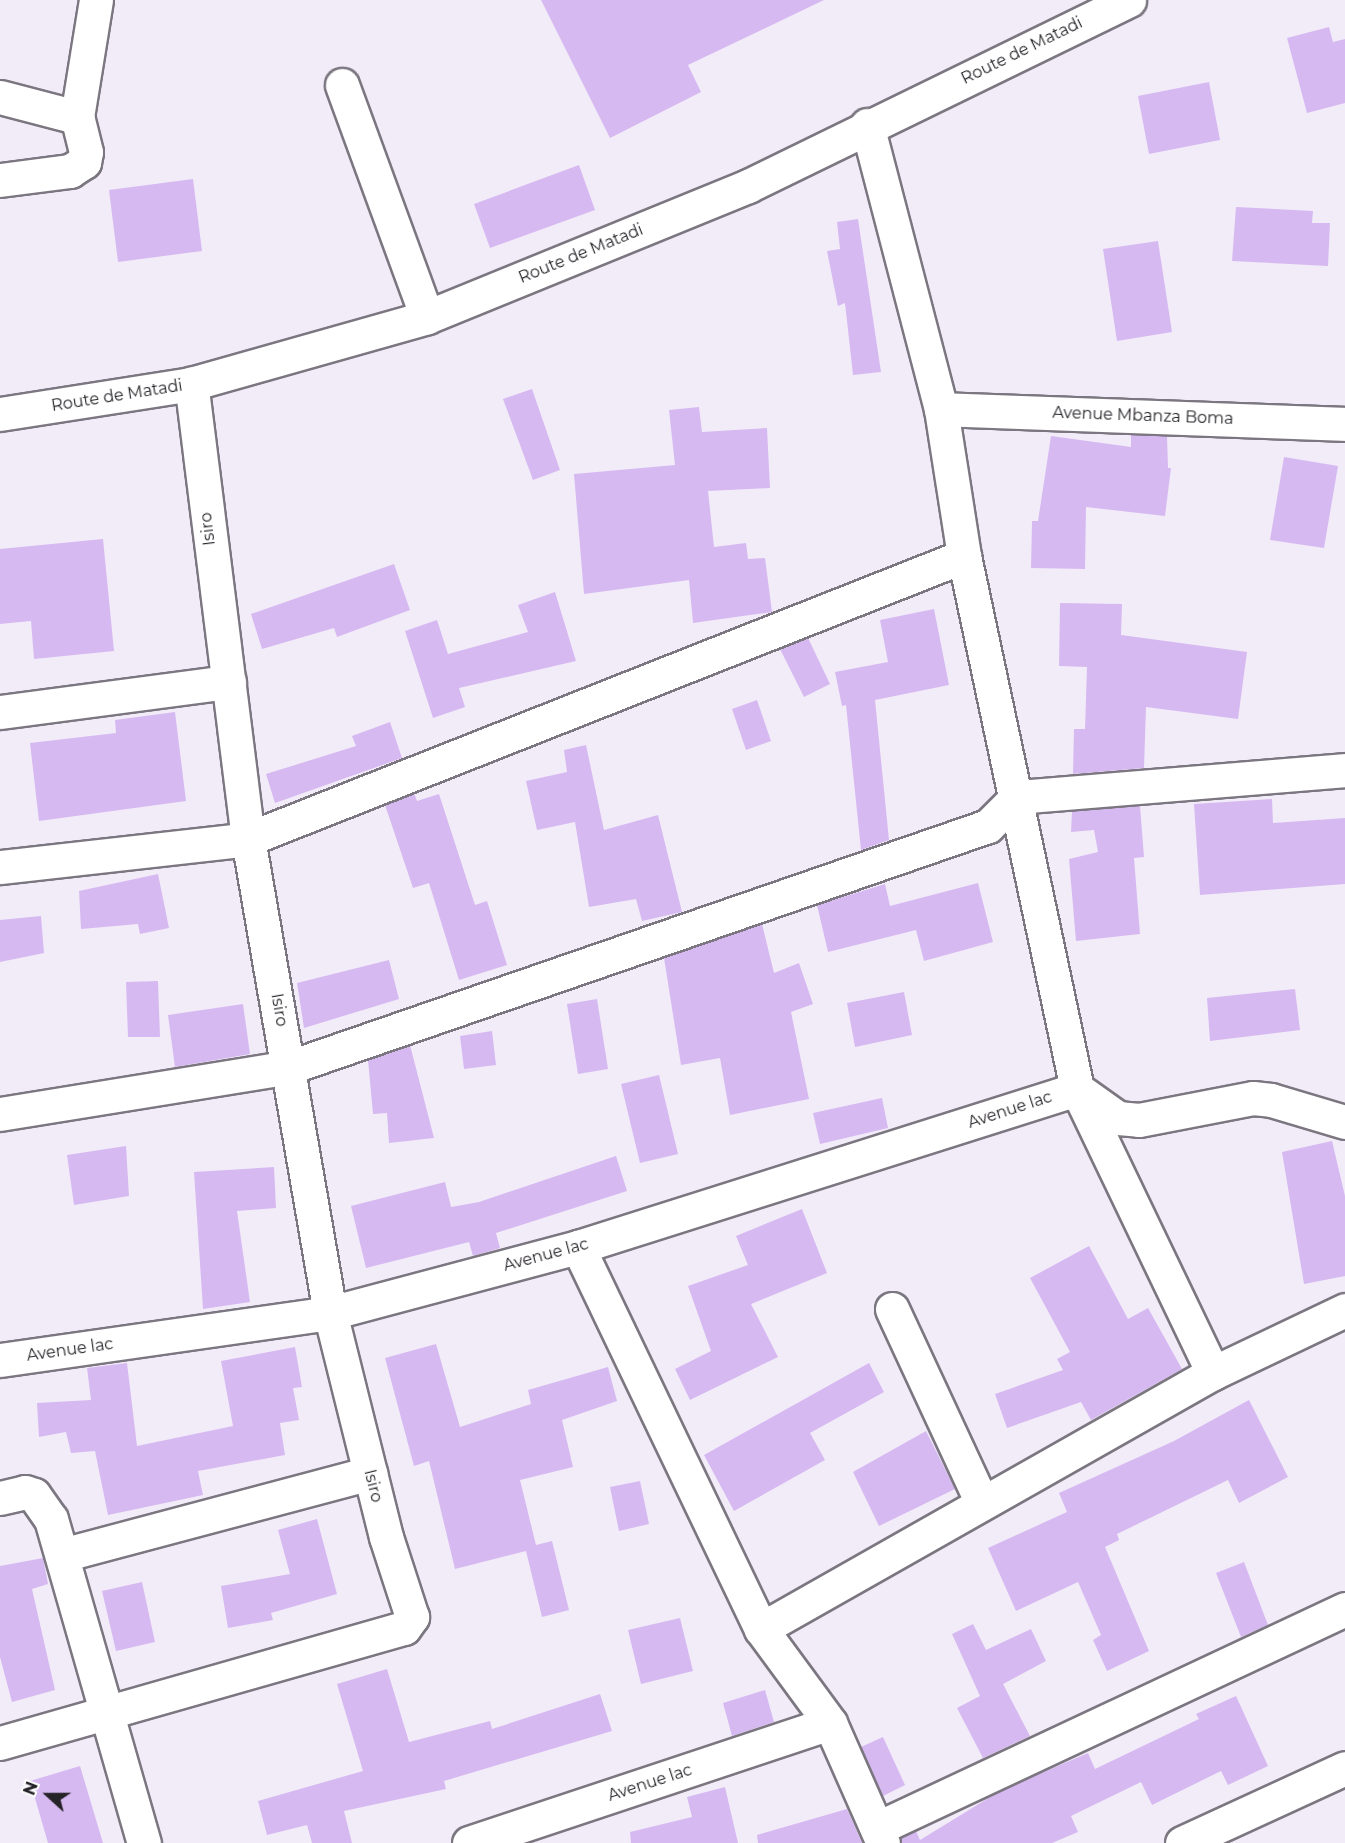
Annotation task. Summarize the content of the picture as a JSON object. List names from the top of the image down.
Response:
{
  "streets": {
    "street": [
      "Route de Matadi",
      "Avenue Mbanza Boma",
      "Isiro",
      "Avenue lac"
    ]
  },
  "crossings": [
    ["Route de Matadi", "Isiro"],
    ["Isiro", "Avenue lac"]
  ],
  "north": "left"
}
